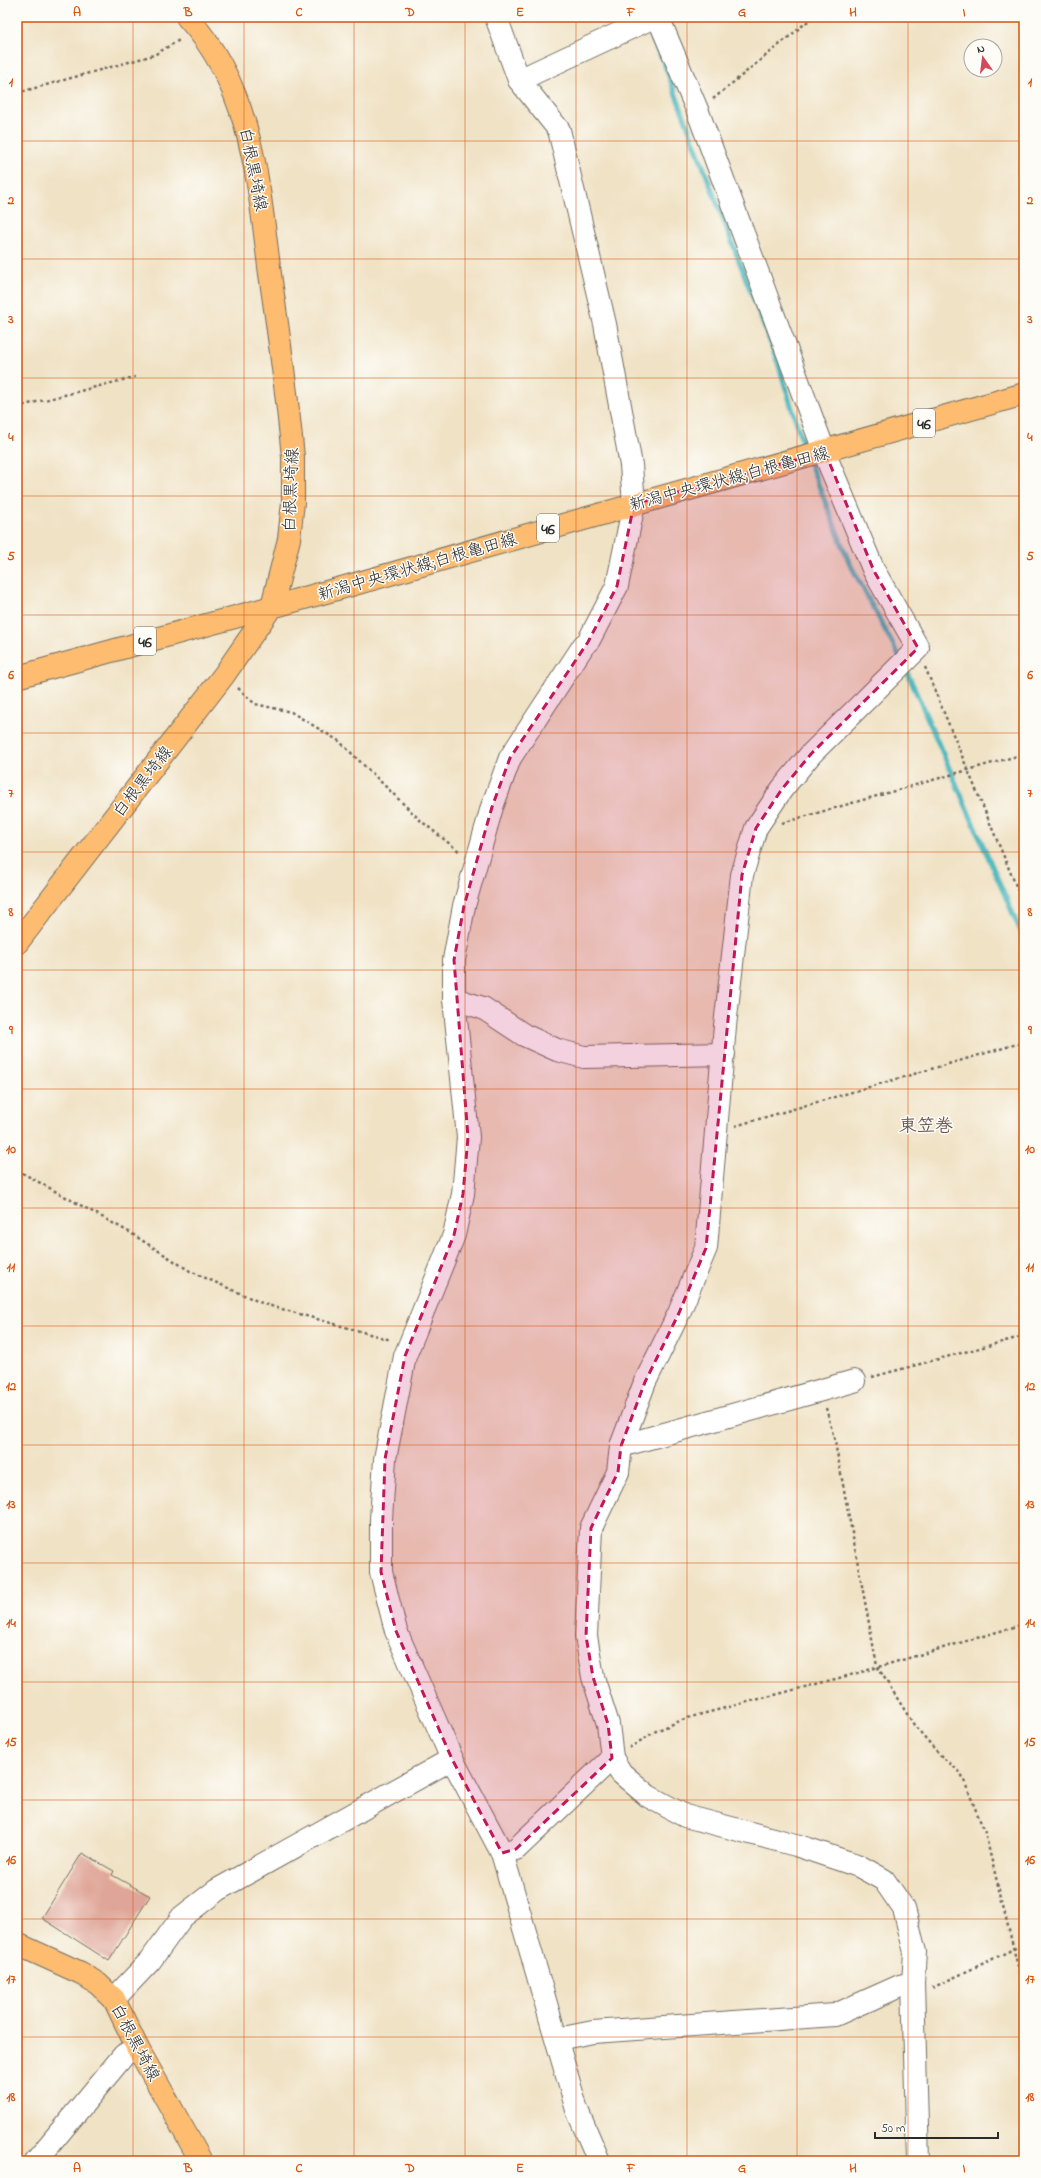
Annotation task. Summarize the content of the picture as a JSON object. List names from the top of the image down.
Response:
{
  "streets": {
    "main road": ["白根黒埼線", "46", "新潟中央環状線;白根亀田線"]
  },
  "crossings": [
    ["白根黒埼線", "新潟中央環状線;白根亀田線"]
  ],
  "districts": ["東笠巻"],
  "scale_bar": "50 m",
  "north": "top",
  "grid": {
    "columns": [
      "A",
      "B",
      "C",
      "D",
      "E",
      "F",
      "G",
      "H",
      "I"
    ],
    "rows": [
      "1",
      "2",
      "3",
      "4",
      "5",
      "6",
      "7",
      "8",
      "9",
      "10",
      "11",
      "12",
      "13",
      "14",
      "15",
      "16",
      "17",
      "18"
    ]
  }
}
